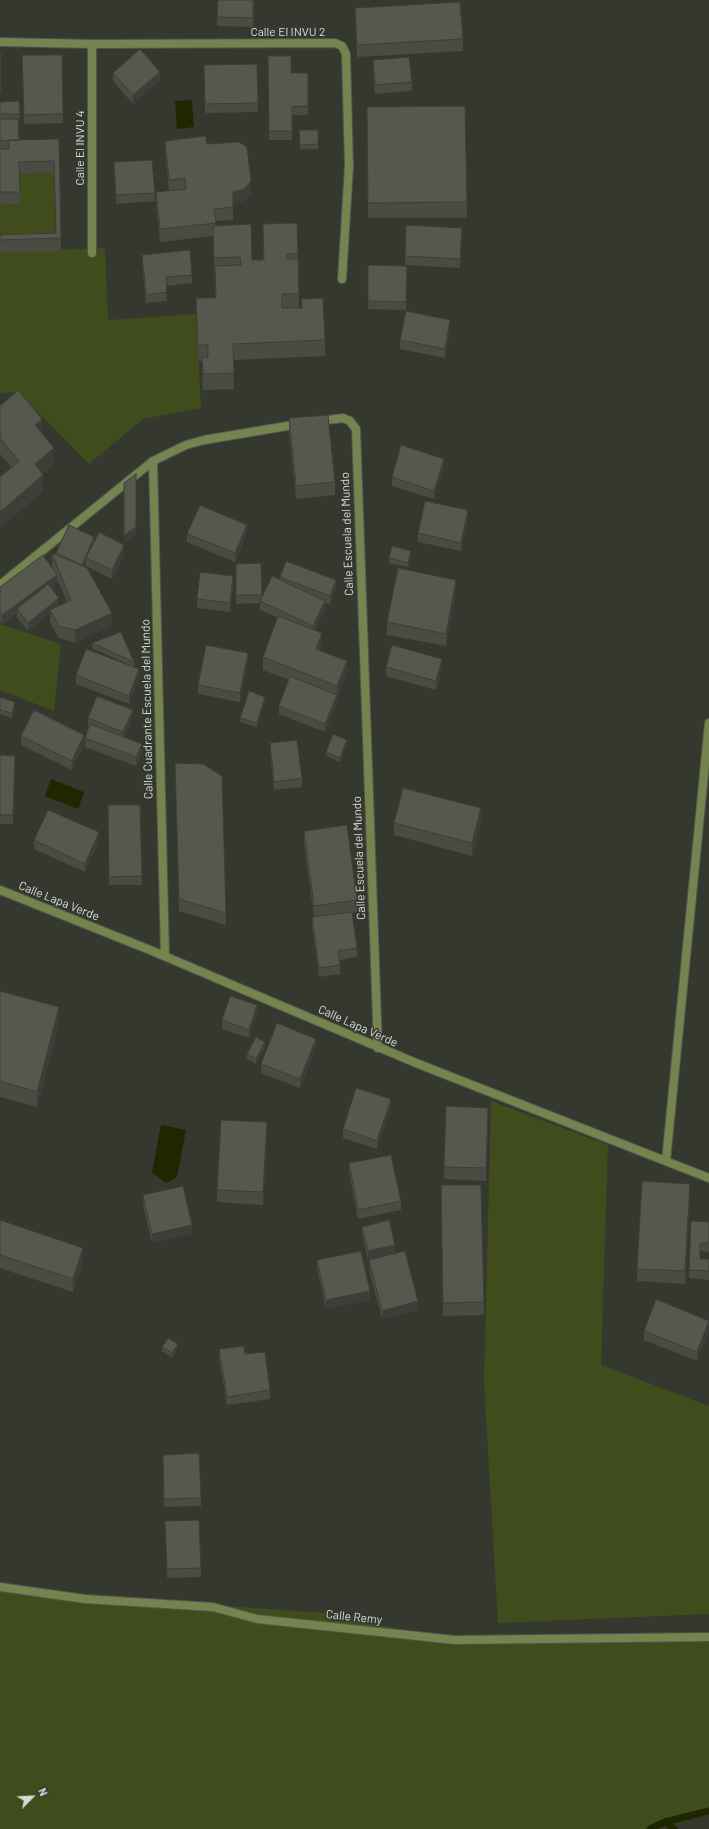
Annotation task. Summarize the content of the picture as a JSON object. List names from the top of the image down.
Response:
{
  "streets": {
    "street": [
      "Calle El INVU 2",
      "Calle El INVU 4",
      "Calle Escuela del Mundo",
      "Calle Cuadrante Escuela del Mundo",
      "Calle Lapa Verde",
      "Calle Remy"
    ]
  },
  "crossings": [
    ["Calle El INVU 2", "Calle El INVU 4"],
    ["Calle Escuela del Mundo", "Calle Cuadrante Escuela del Mundo"],
    ["Calle Escuela del Mundo", "Calle Lapa Verde"],
    ["Calle Cuadrante Escuela del Mundo", "Calle Lapa Verde"]
  ],
  "north": "top right"
}
